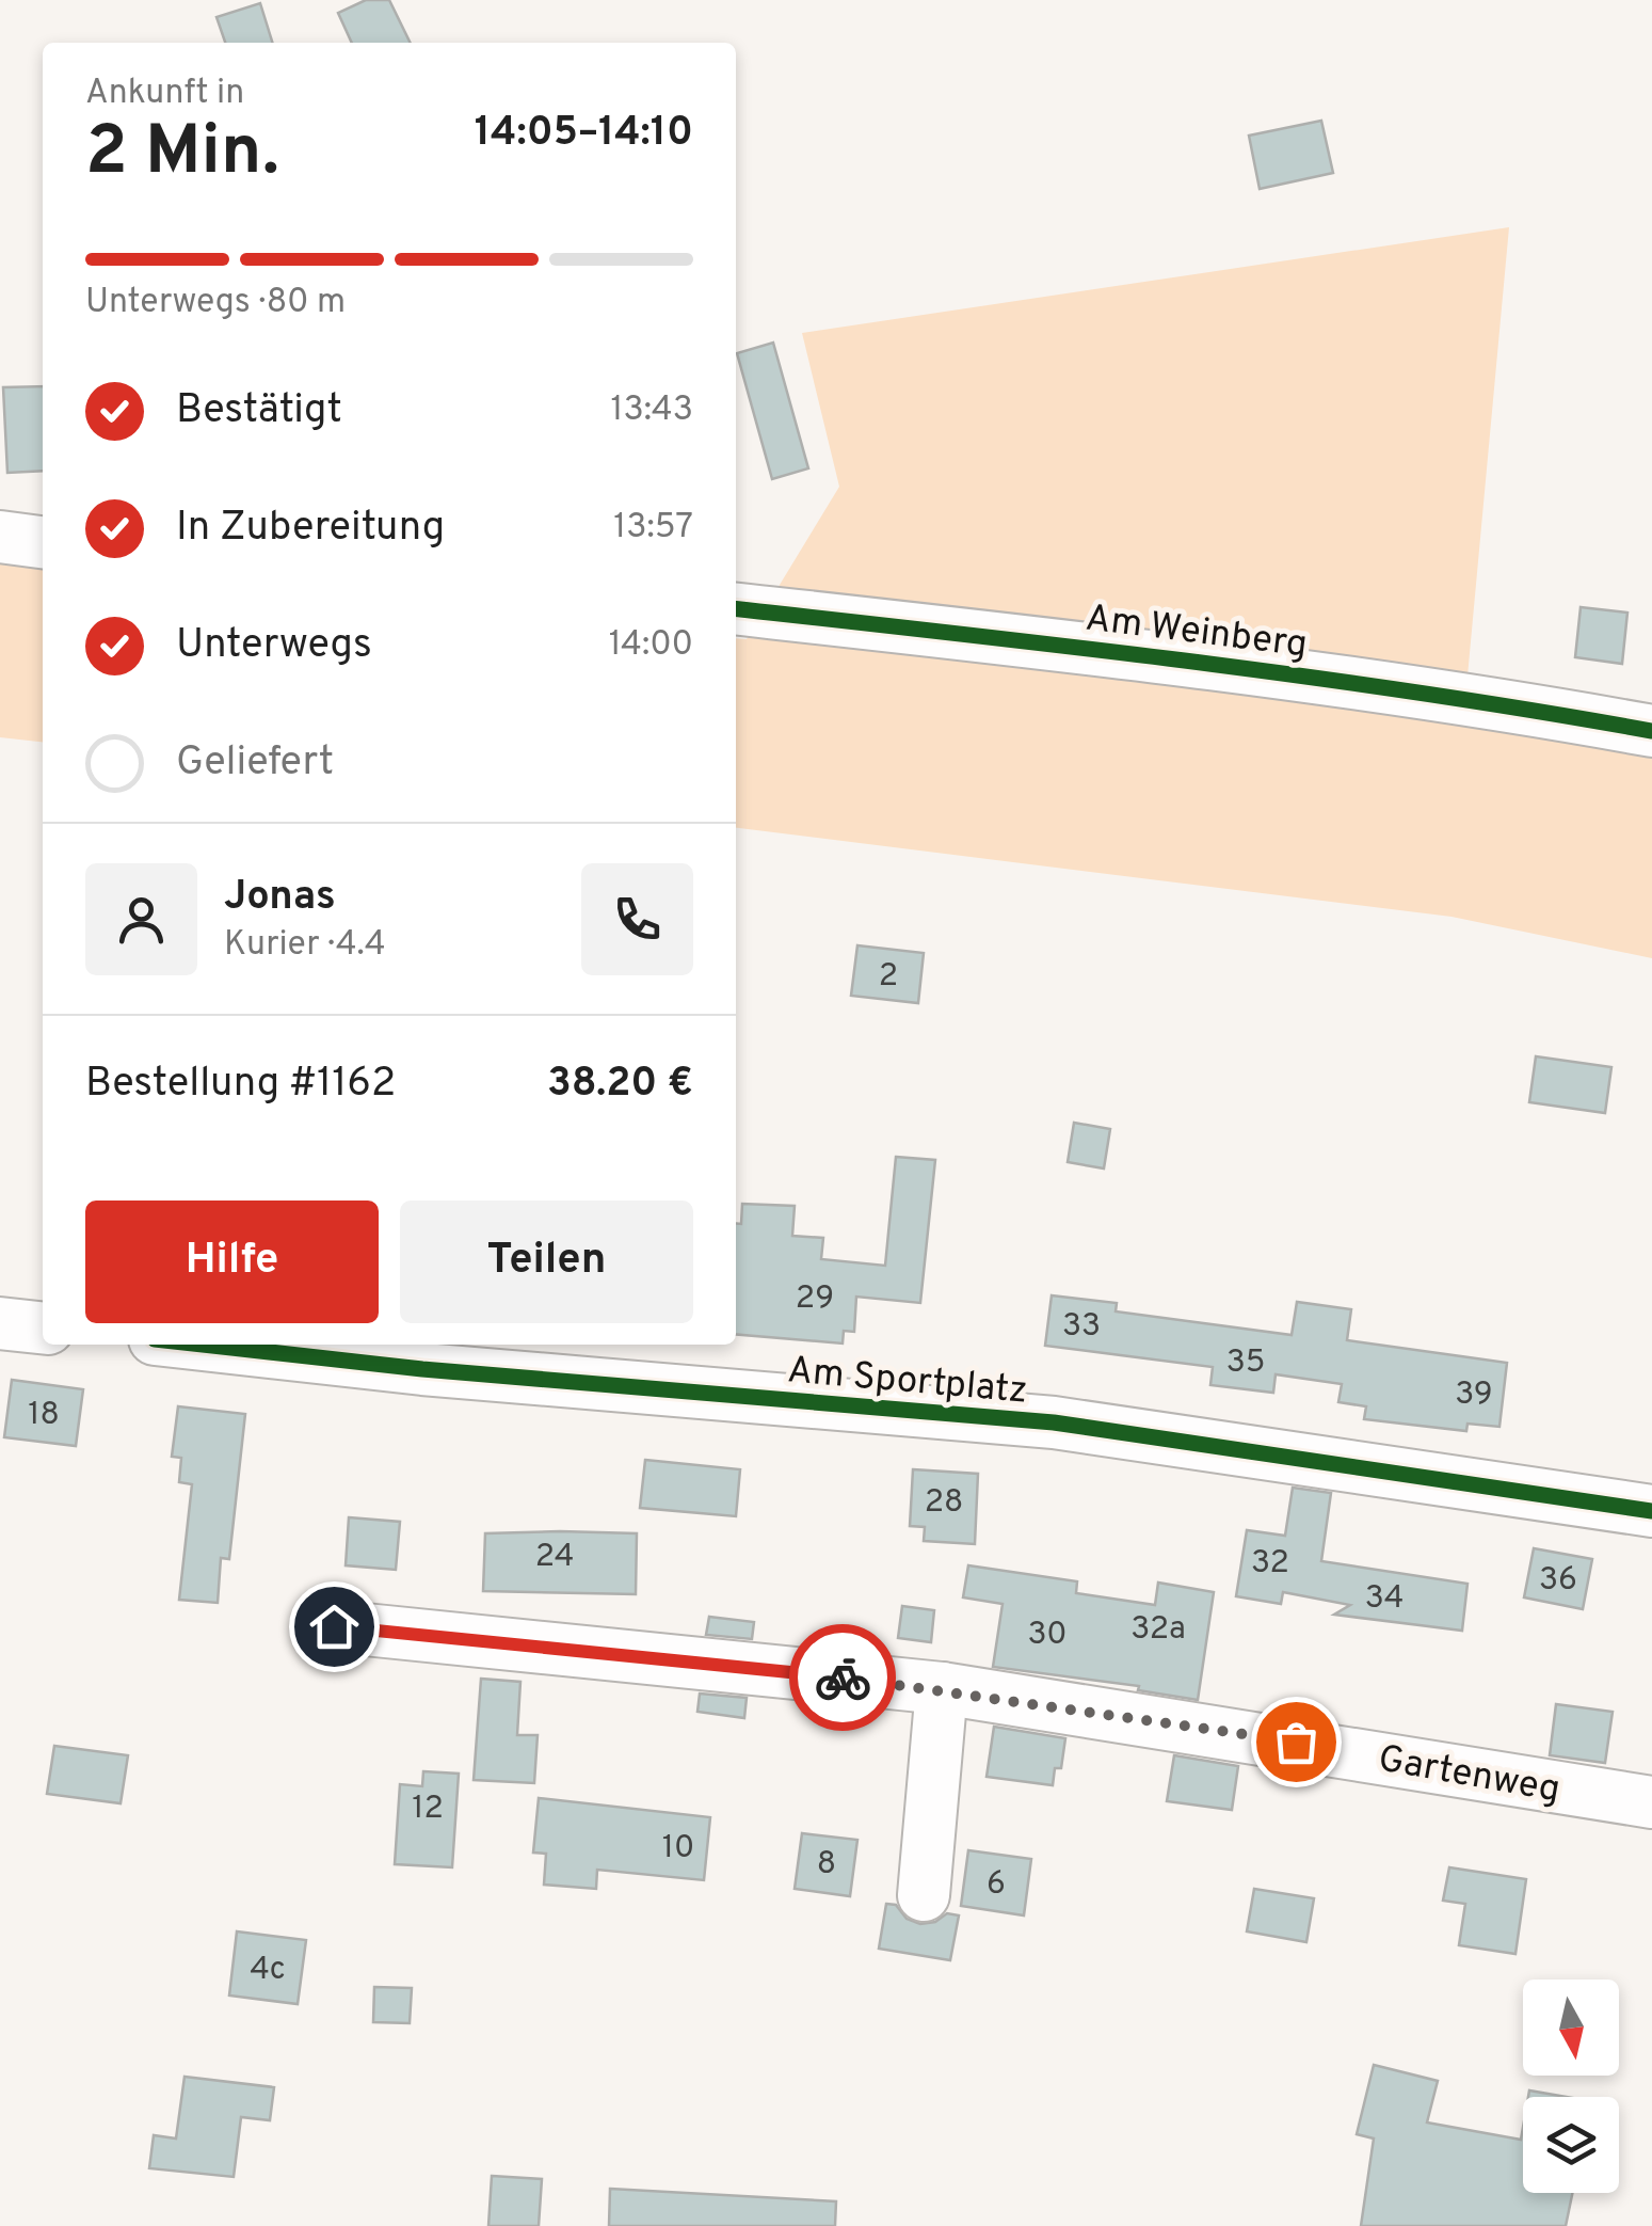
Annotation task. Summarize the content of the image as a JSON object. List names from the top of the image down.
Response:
{
  "streets": {
    "street": ["Am Weinberg", "Am Sportplatz", "Gartenweg"]
  },
  "house_numbers": [
    "2",
    "29",
    "33",
    "35",
    "39",
    "18",
    "28",
    "24",
    "32",
    "36",
    "34",
    "32a",
    "30",
    "12",
    "10",
    "8",
    "6",
    "4c"
  ],
  "north": "bottom",
  "page": {
    "heading": ["2 Min.", "Ankunft in", "14:05–14:10"],
    "panel": [
      "Jonas",
      "Kurier · 4.4",
      "Bestellung #1162",
      "38.20 €"
    ],
    "bar": "Unterwegs · 80 m",
    "list": [
      ["Bestätigt", "13:43"],
      ["In Zubereitung", "13:57"],
      ["Unterwegs", "14:00"],
      "Geliefert"
    ],
    "buttons": ["Hilfe", "Teilen"]
  }
}
